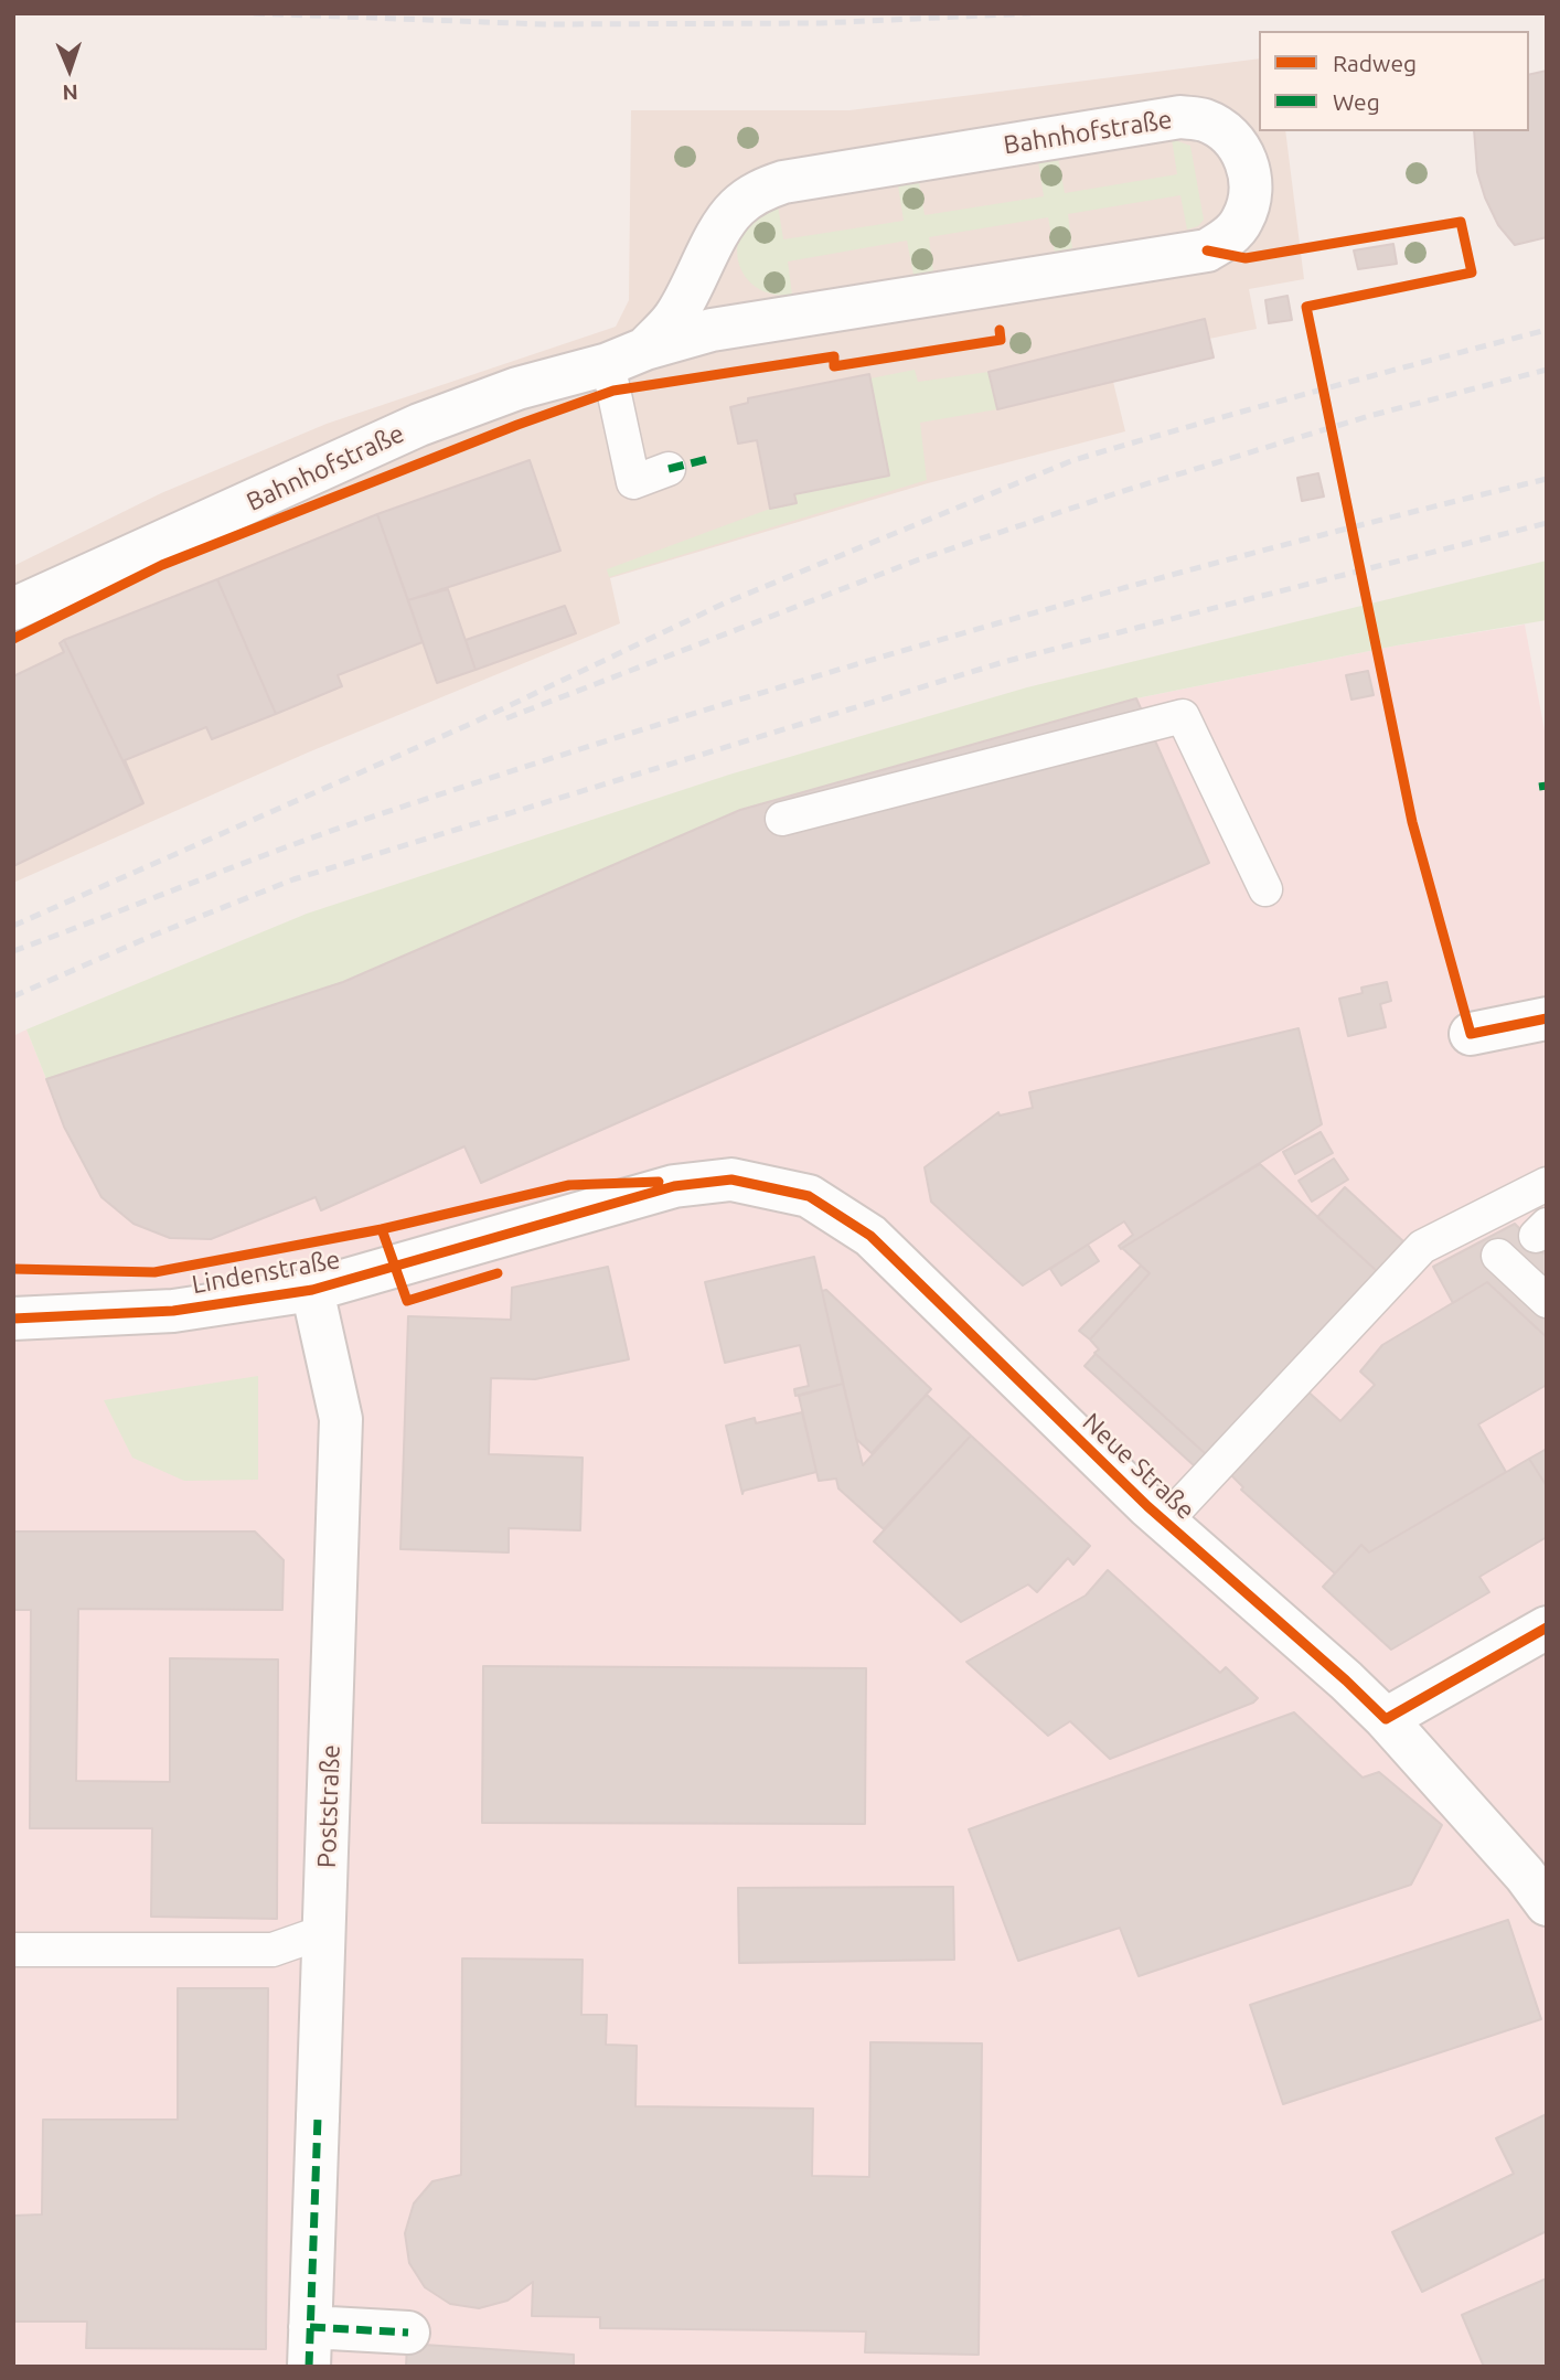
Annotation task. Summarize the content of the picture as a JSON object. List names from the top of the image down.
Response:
{
  "streets": {
    "street": [
      "Bahnhofstraße",
      "Lindenstraße",
      "Neue Straße",
      "Poststraße"
    ]
  },
  "crossings": [
    ["Lindenstraße", "Neue Straße"],
    ["Lindenstraße", "Poststraße"]
  ],
  "legend": ["Radweg", "Weg"],
  "north": "bottom"
}
